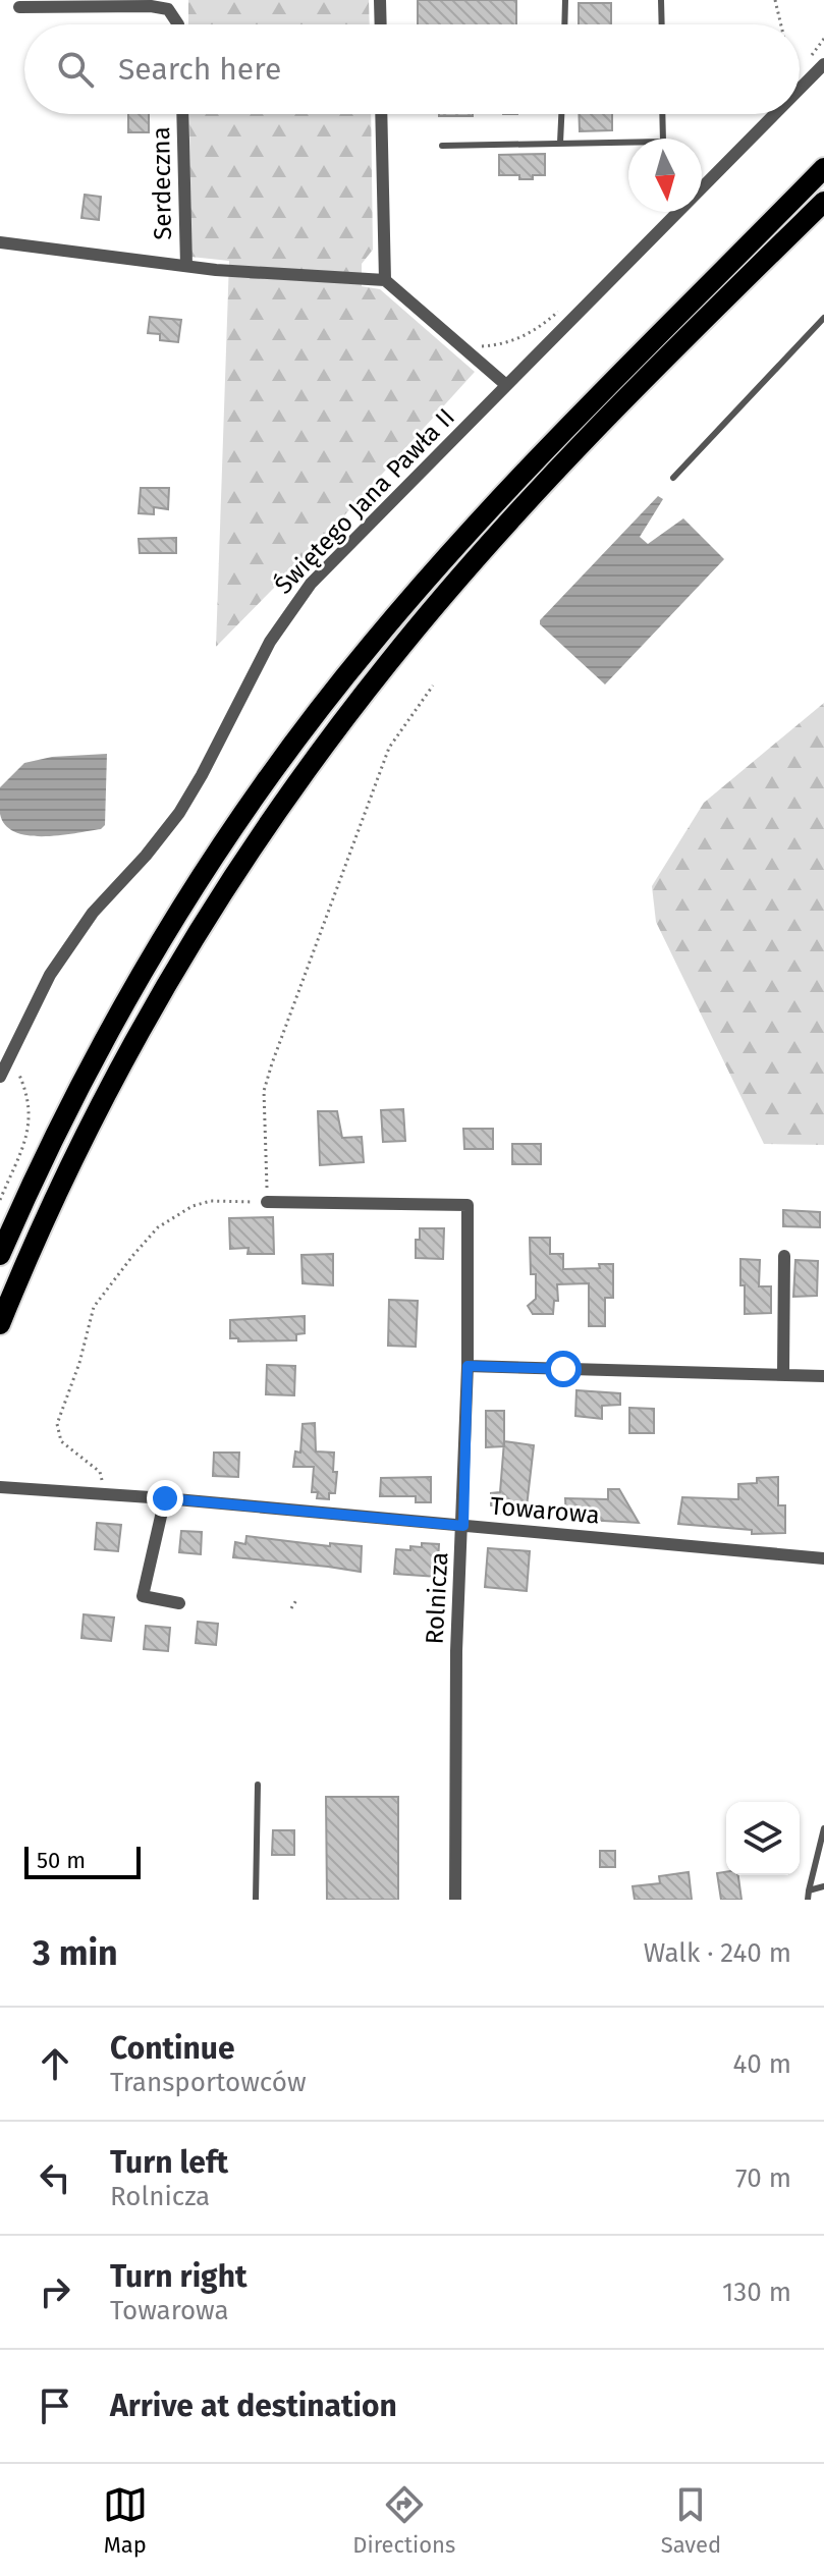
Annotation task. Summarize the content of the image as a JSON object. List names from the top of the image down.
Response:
{
  "streets": {
    "street": [
      "Serdeczna",
      "Świętego Jana Pawła II",
      "Towarowa",
      "Rolnicza"
    ]
  },
  "crossings": [
    ["Towarowa", "Rolnicza"]
  ],
  "scale_bar": "50 m",
  "north": "bottom",
  "page": {
    "search": "Search here",
    "scale": "50 m",
    "heading": ["3 min", "Walk · 240 m"],
    "list": [
      ["Continue", "Transportowców", "40 m"],
      ["Turn left", "Rolnicza", "70 m"],
      ["Turn right", "Towarowa", "130 m"],
      "Arrive at destination"
    ],
    "nav": ["Map", "Directions", "Saved"]
  }
}
